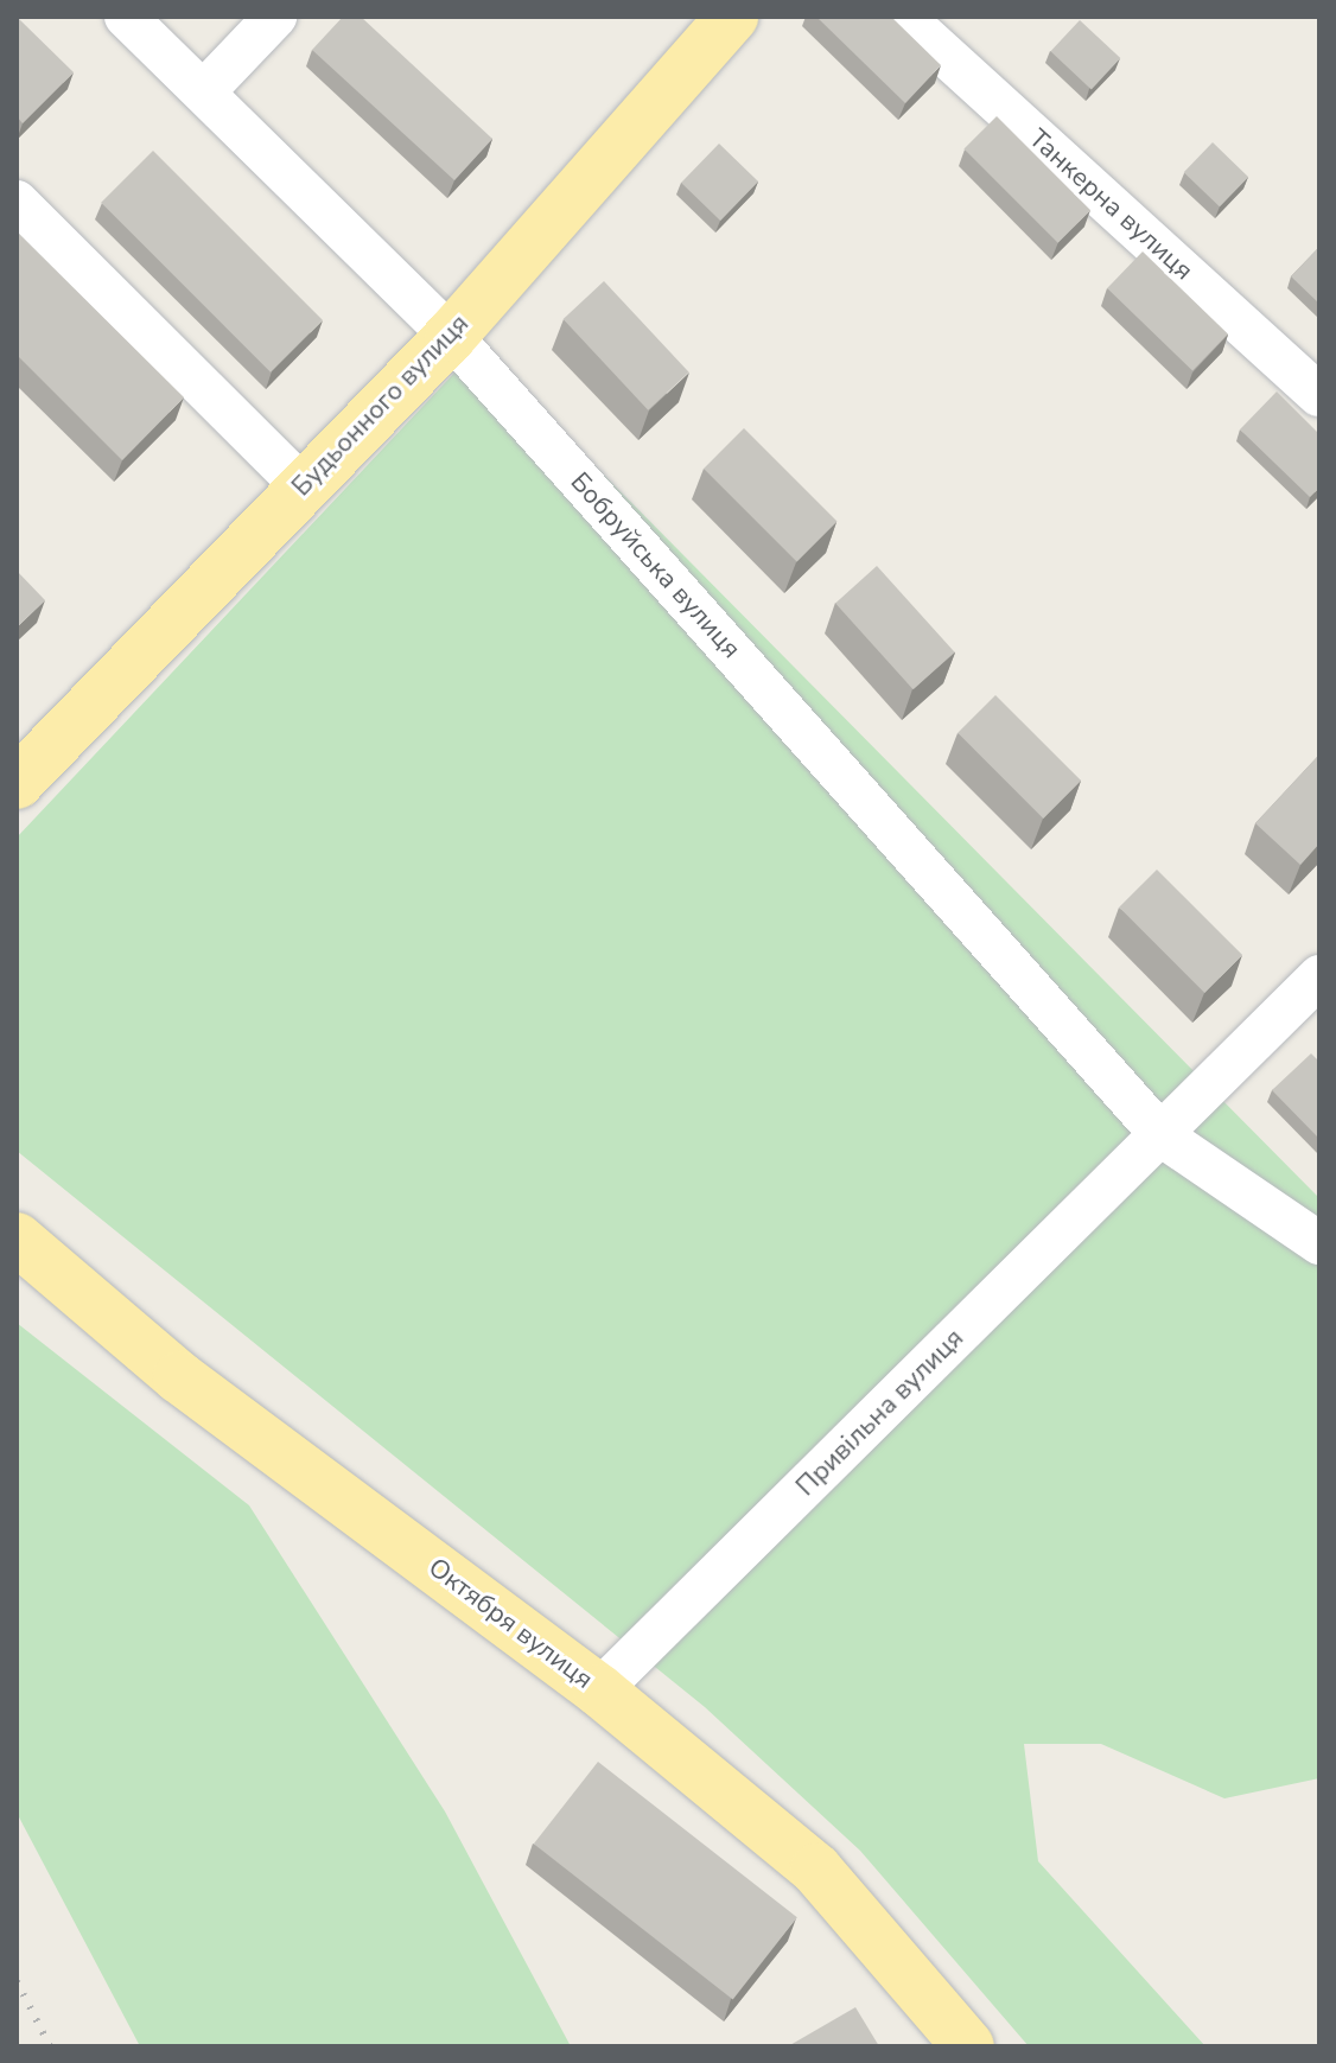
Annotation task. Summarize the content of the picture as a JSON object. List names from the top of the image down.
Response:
{
  "streets": {
    "main road": ["Будьонного вулиця", "Октября вулиця"],
    "street": ["Танкерна вулиця", "Бобруйська вулиця", "Привільна вулиця"]
  },
  "crossings": [
    ["Будьонного вулиця", "Бобруйська вулиця"],
    ["Бобруйська вулиця", "Привільна вулиця"],
    ["Привільна вулиця", "Октября вулиця"]
  ]
}
